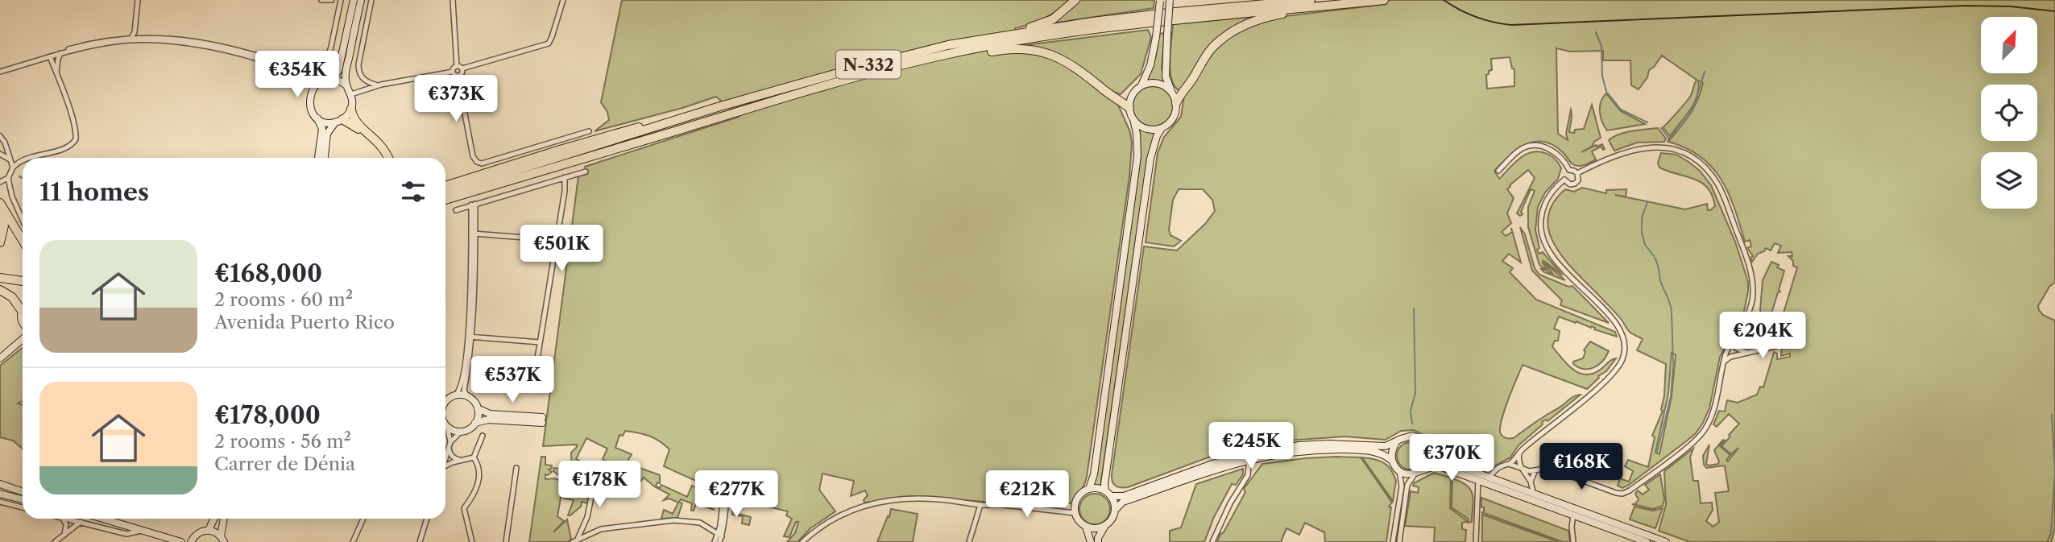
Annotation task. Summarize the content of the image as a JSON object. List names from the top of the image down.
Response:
{
  "streets": {
    "highway": ["N-332"]
  },
  "north": "top right",
  "page": {
    "price": [
      "€354K",
      "€373K",
      "€501K",
      "€204K",
      "€537K",
      "€245K",
      "€370K",
      "€168K",
      "€178K",
      "€277K",
      "€212K"
    ],
    "heading": "11 homes",
    "list": [
      {
        "name": "€168,000",
        "note": "2 rooms · 60 m² · Avenida Puerto Rico"
      },
      {
        "name": "€178,000",
        "note": "2 rooms · 56 m² · Carrer de Dénia"
      }
    ]
  }
}
